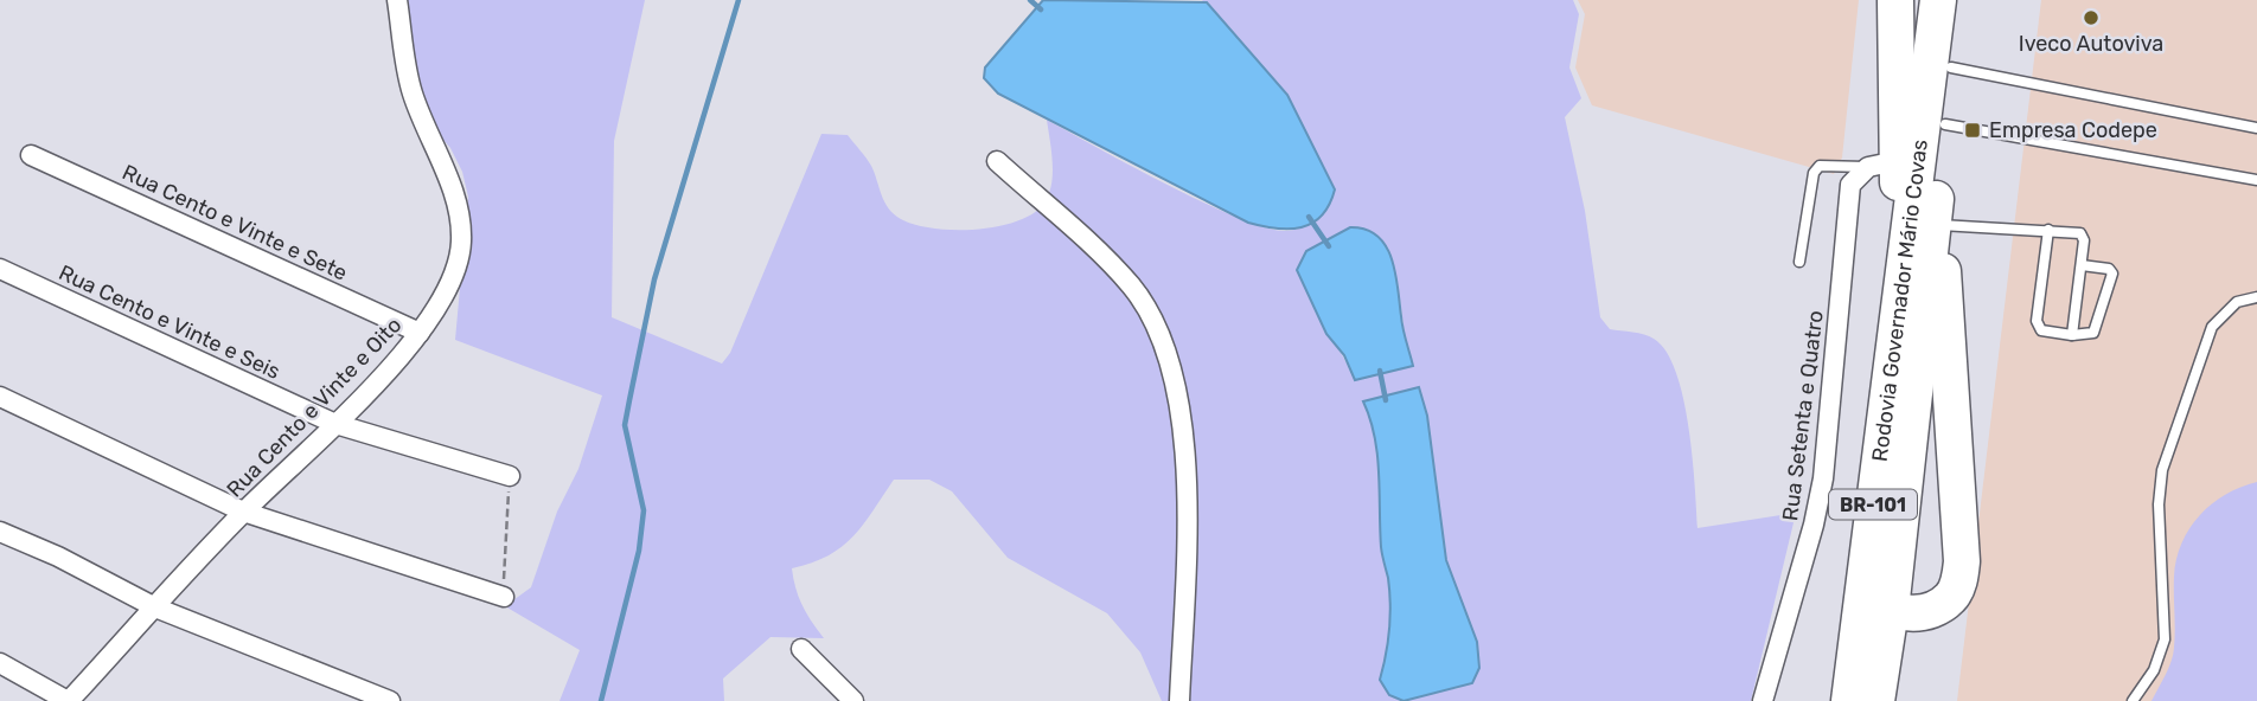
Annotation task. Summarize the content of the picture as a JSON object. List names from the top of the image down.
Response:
{
  "streets": {
    "highway": ["Rodovia Governador Mário Covas", "BR-101"],
    "street": [
      "Rua Cento e Vinte e Sete",
      "Rua Cento e Vinte e Seis",
      "Rua Cento e Vinte e Oito",
      "Rua Setenta e Quatro"
    ]
  },
  "crossings": [
    ["Rua Cento e Vinte e Sete", "Rua Cento e Vinte e Oito"],
    ["Rua Cento e Vinte e Seis", "Rua Cento e Vinte e Oito"]
  ],
  "places": {
    "other": ["Iveco Autoviva"],
    "transit": ["Empresa Codepe"]
  }
}
